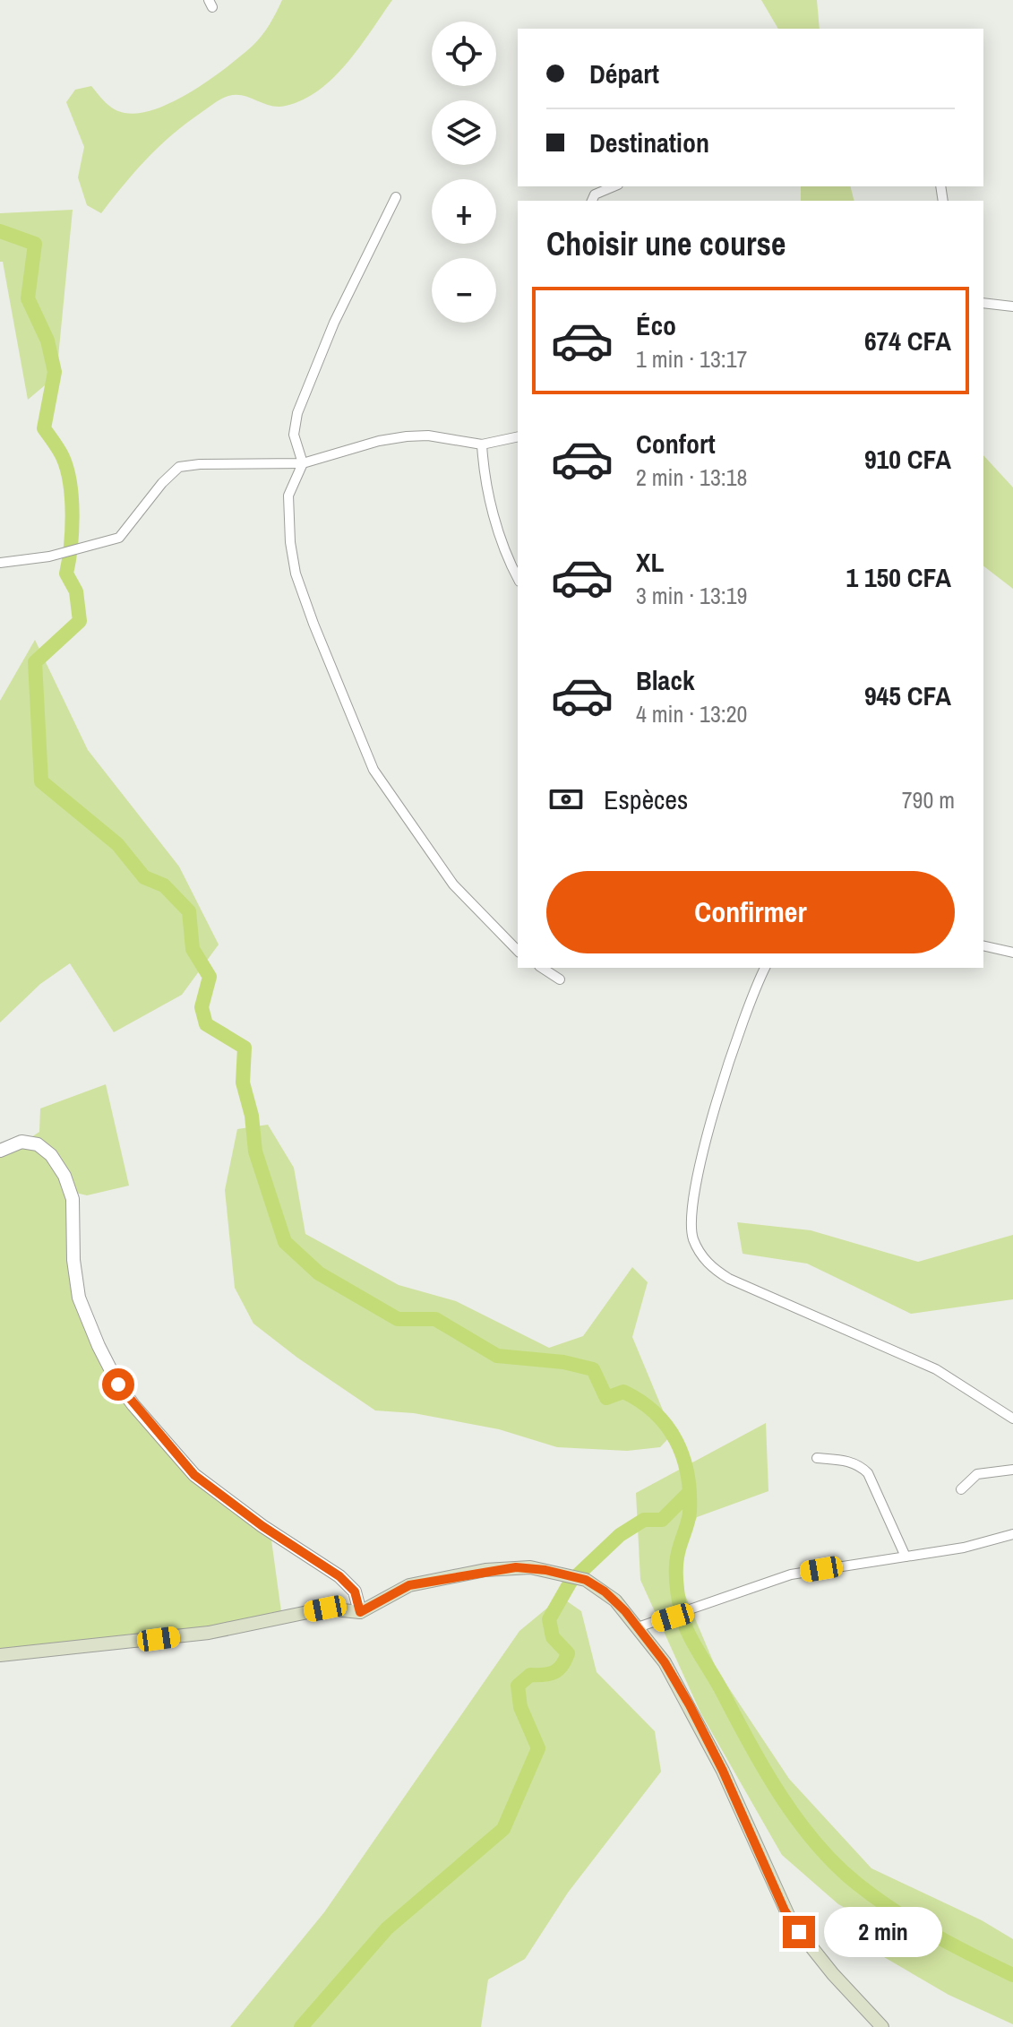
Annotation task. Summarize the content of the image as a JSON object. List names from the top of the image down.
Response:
{
  "page": {
    "map_buttons": ["+", "−"],
    "banner": ["Départ", "Destination"],
    "heading": "Choisir une course",
    "list": [
      {
        "name": "Éco",
        "note": "1 min · 13:17",
        "value": "674 CFA"
      },
      {
        "name": "Confort",
        "note": "2 min · 13:18",
        "value": "910 CFA"
      },
      {
        "name": "XL",
        "note": "3 min · 13:19",
        "value": "1 150 CFA"
      },
      {
        "name": "Black",
        "note": "4 min · 13:20",
        "value": "945 CFA"
      }
    ],
    "pay": ["Espèces", "790 m"],
    "buttons": "Confirmer",
    "bubble": "2 min"
  }
}
